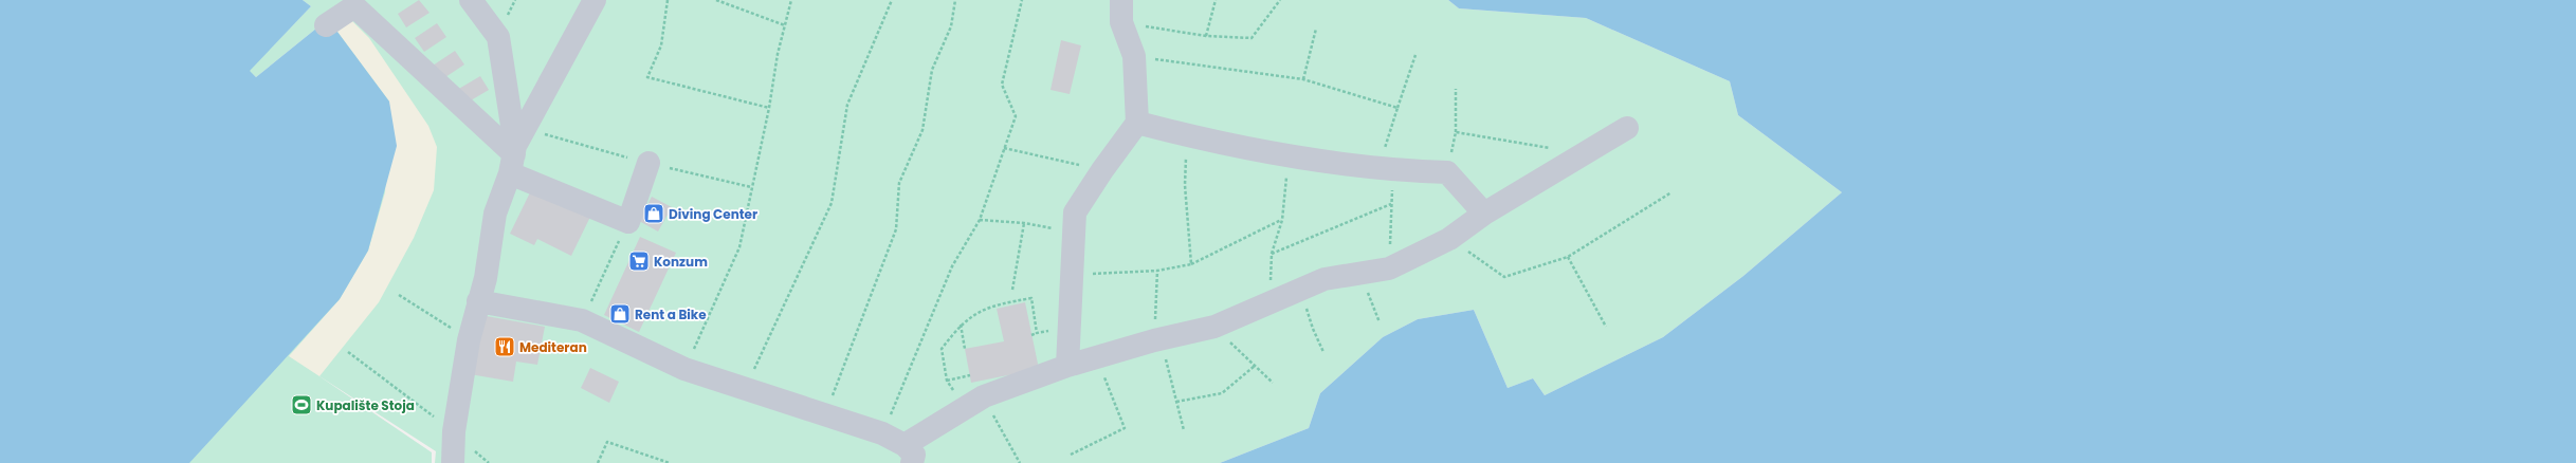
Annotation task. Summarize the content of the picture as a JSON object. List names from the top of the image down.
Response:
{
  "places": {
    "shop": ["Diving Center", "Rent a Bike"],
    "supermarket": ["Konzum"],
    "restaurant": ["Mediteran"],
    "sports": ["Kupalište Stoja"]
  }
}
